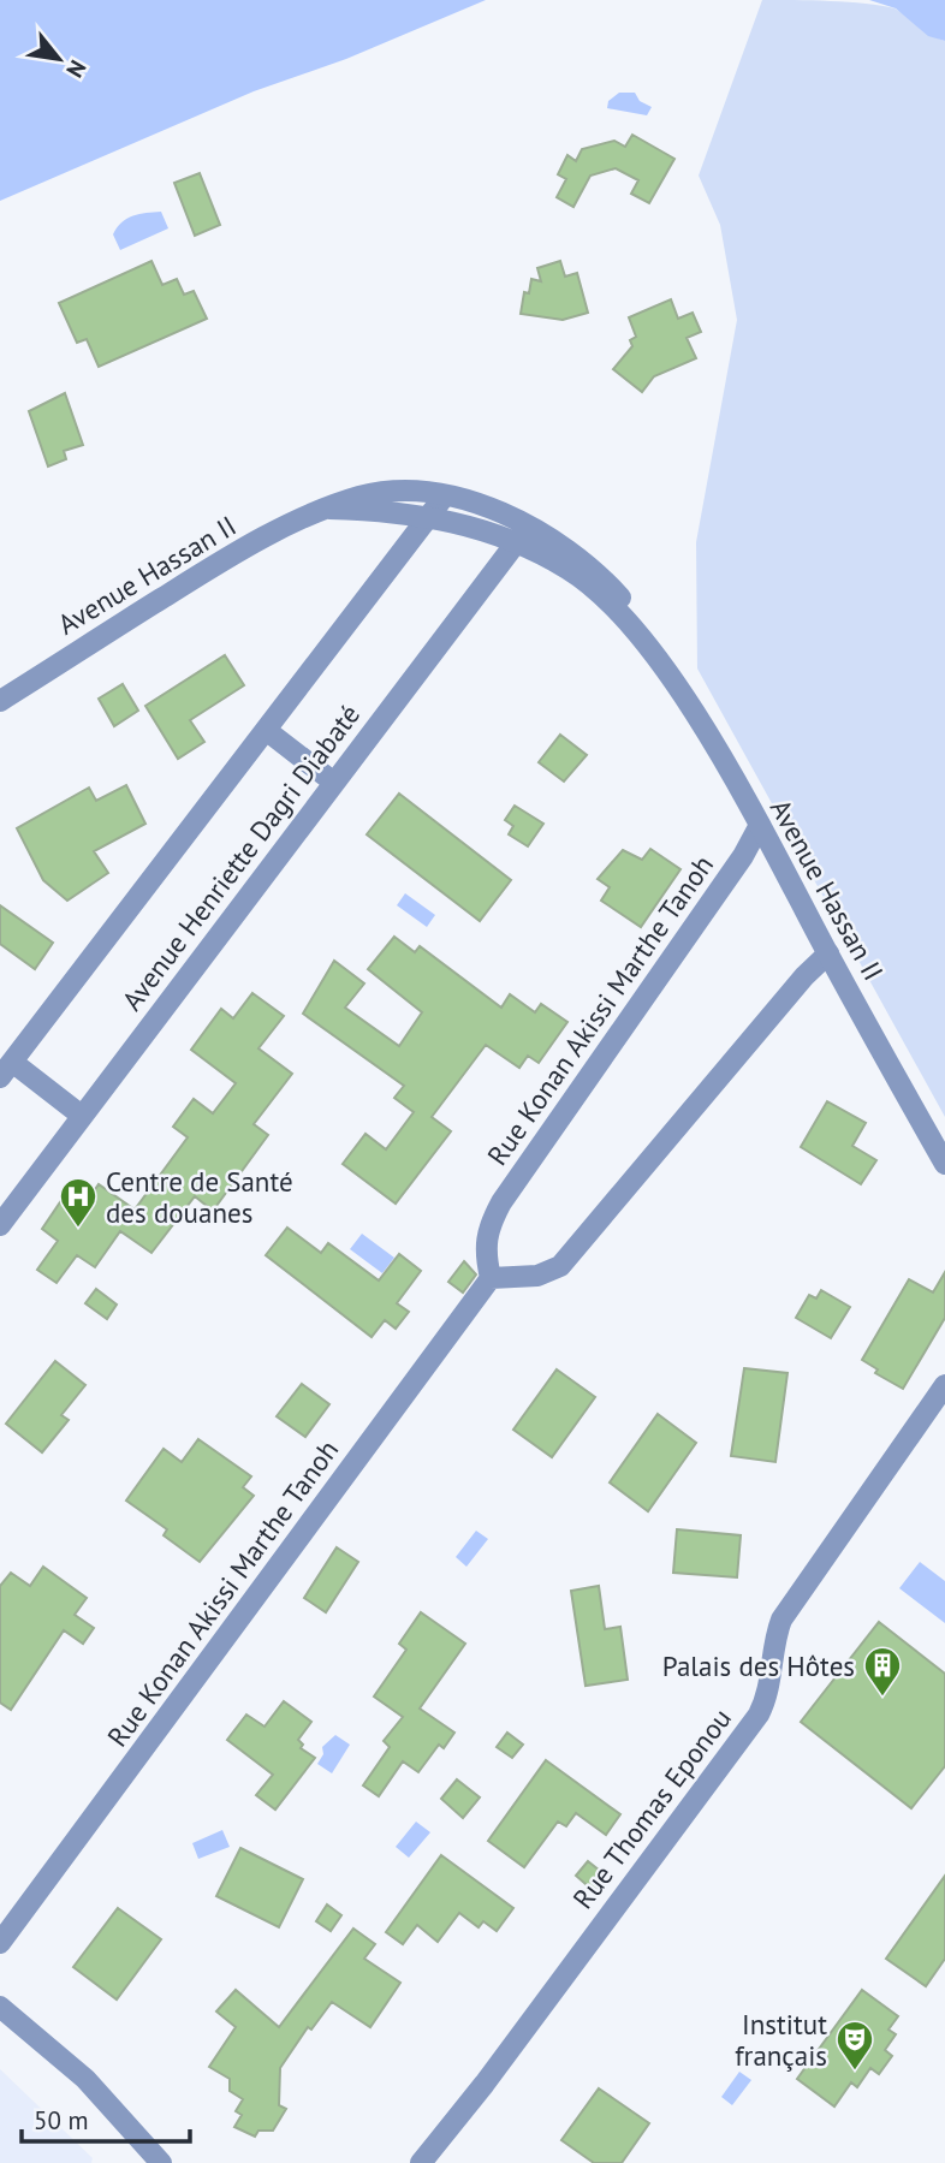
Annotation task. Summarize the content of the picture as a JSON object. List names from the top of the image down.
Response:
{
  "streets": {
    "street": [
      "Avenue Hassan II",
      "Avenue Henriette Dagri Diabaté",
      "Rue Konan Akissi Marthe Tanoh",
      "Rue Thomas Eponou"
    ]
  },
  "crossings": [
    ["Avenue Hassan II", "Avenue Henriette Dagri Diabaté"],
    ["Avenue Hassan II", "Rue Konan Akissi Marthe Tanoh"]
  ],
  "places": {
    "hospital": ["Centre de Santé des douanes"],
    "building": ["Palais des Hôtes"],
    "theatre": ["Institut français"]
  },
  "scale_bar": "50 m",
  "north": "bottom right"
}
